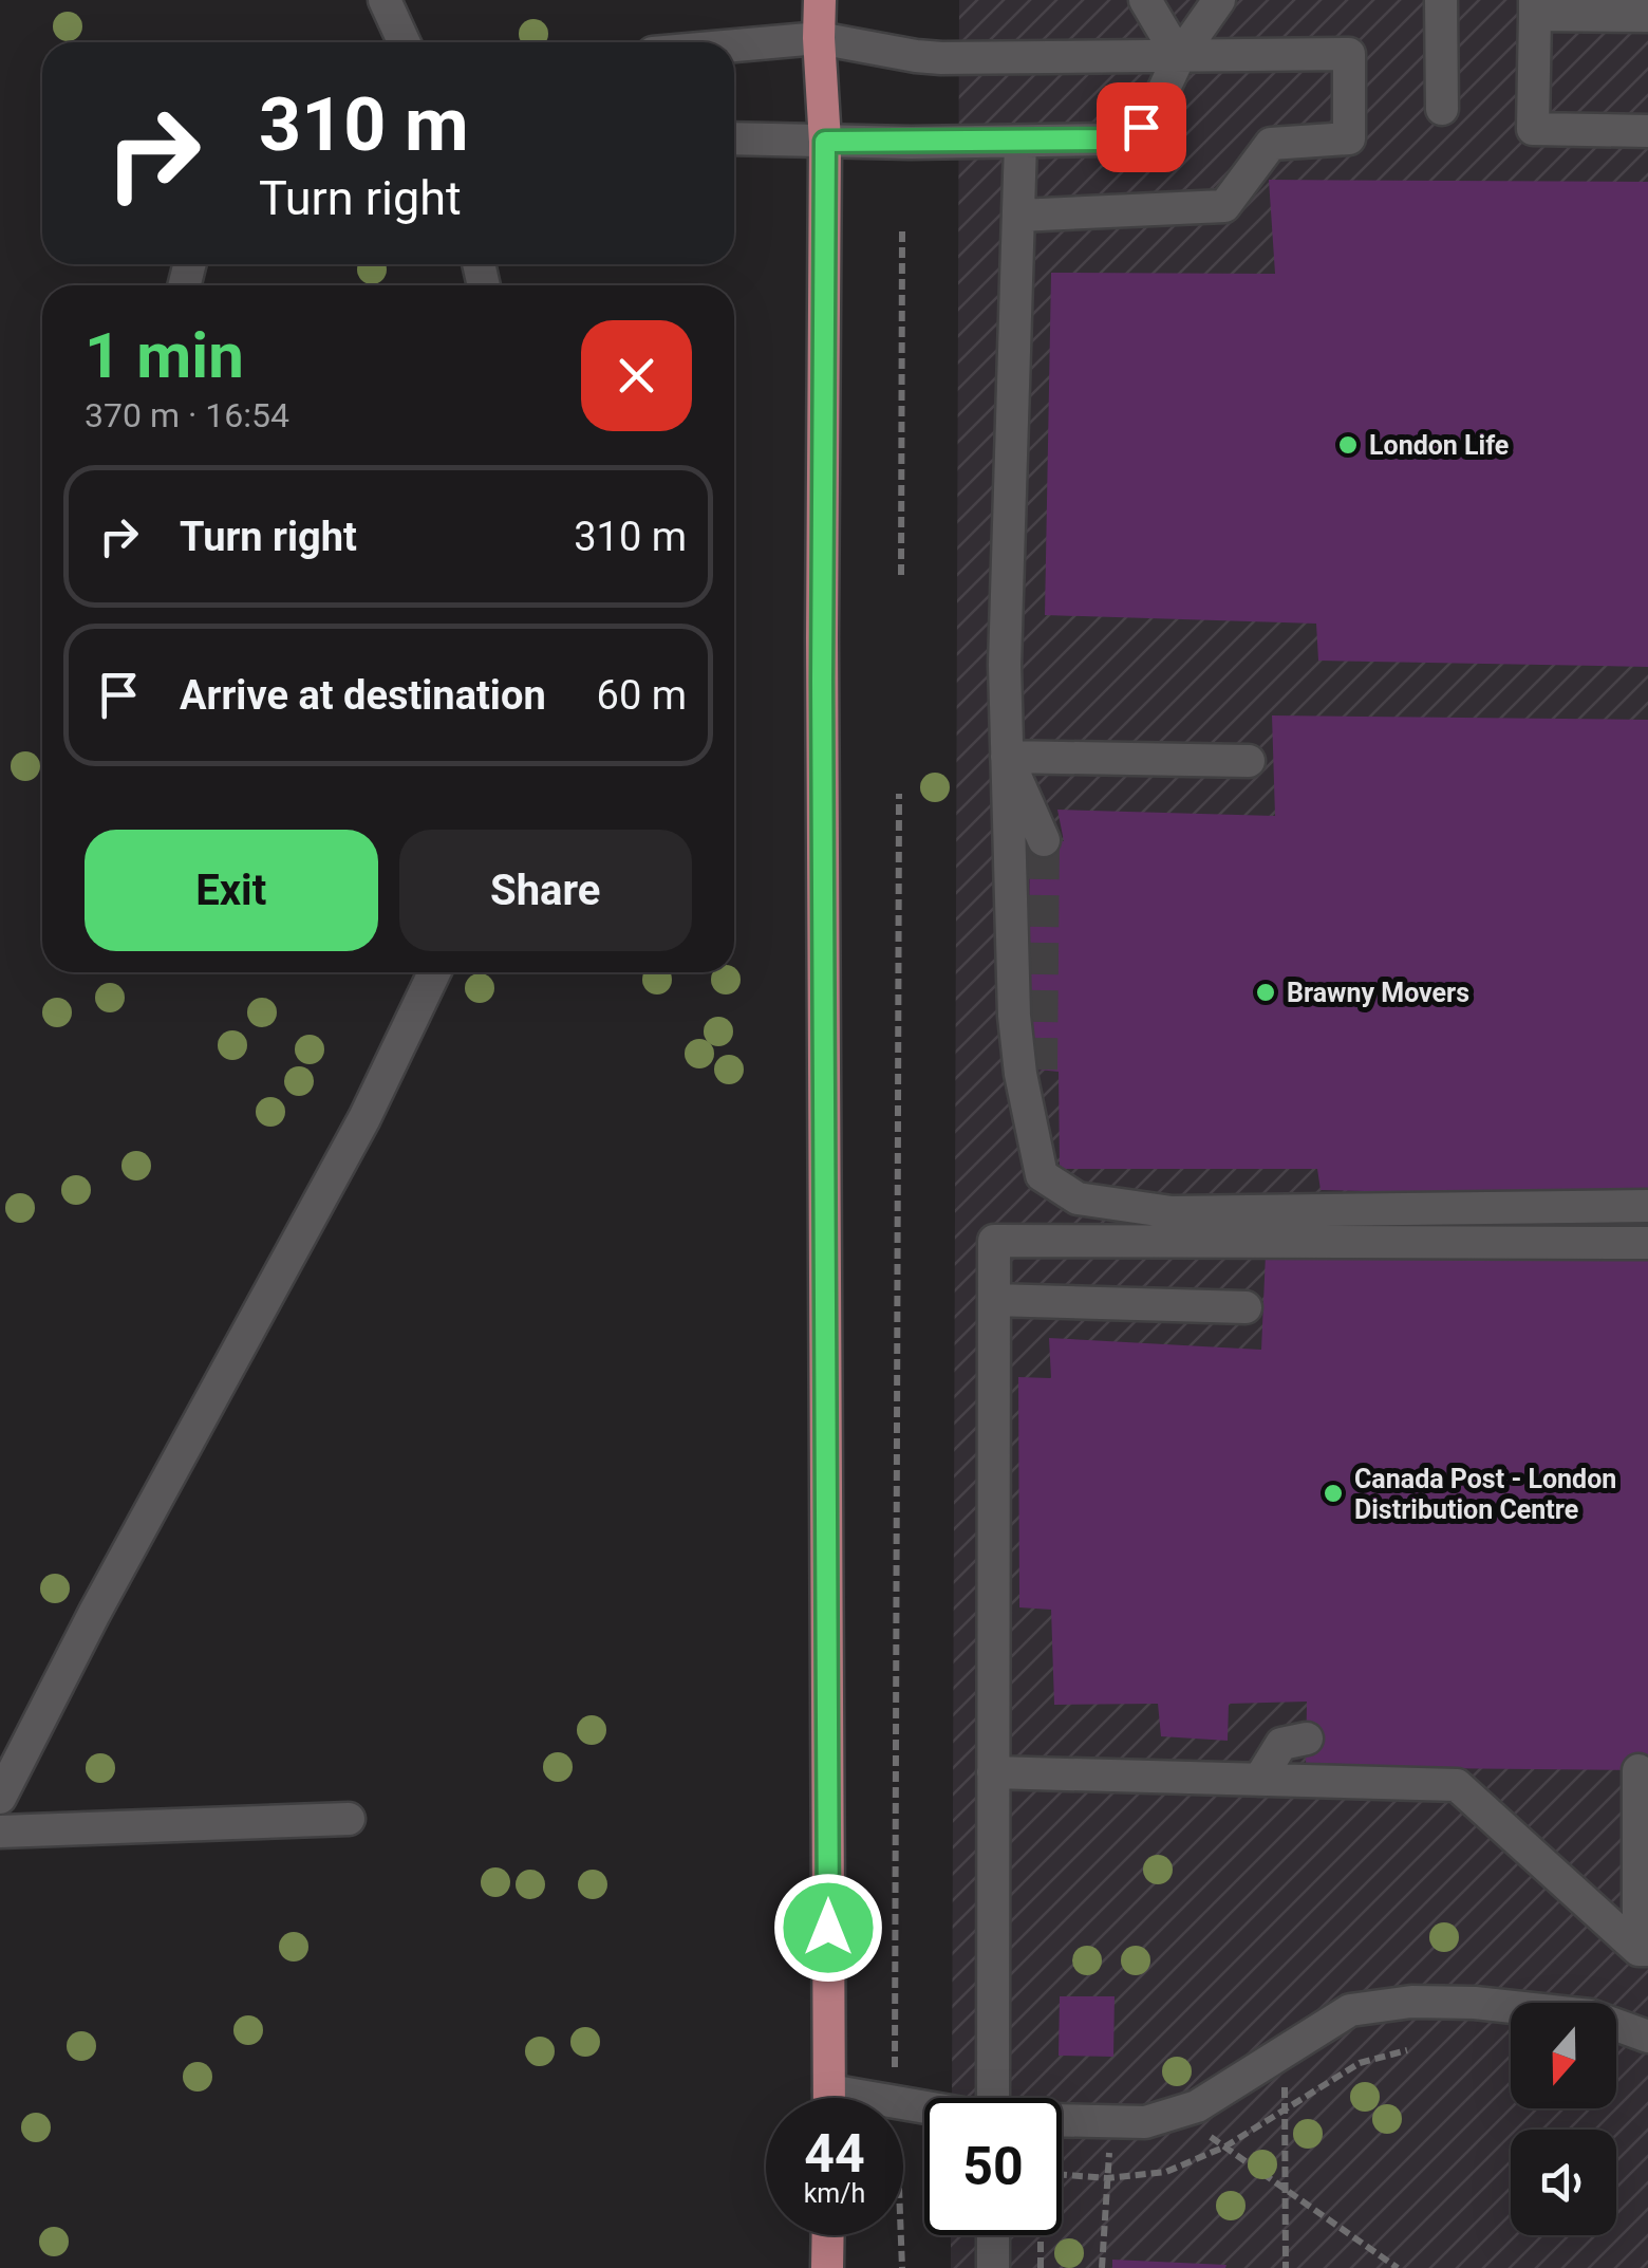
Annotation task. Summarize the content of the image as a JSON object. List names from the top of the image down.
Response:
{
  "places": ["London Life", "Brawny Movers", "Canada Post - London Distribution Centre"],
  "north": "bottom",
  "page": {
    "turn": ["310 m", "Turn right"],
    "heading": ["1 min", "370 m · 16:54"],
    "list": [
      {
        "name": "Turn right",
        "value": "310 m"
      },
      {
        "name": "Arrive at destination",
        "value": "60 m"
      }
    ],
    "buttons": ["Exit", "Share"],
    "speed": "44 km/h",
    "limit": "50"
  }
}
